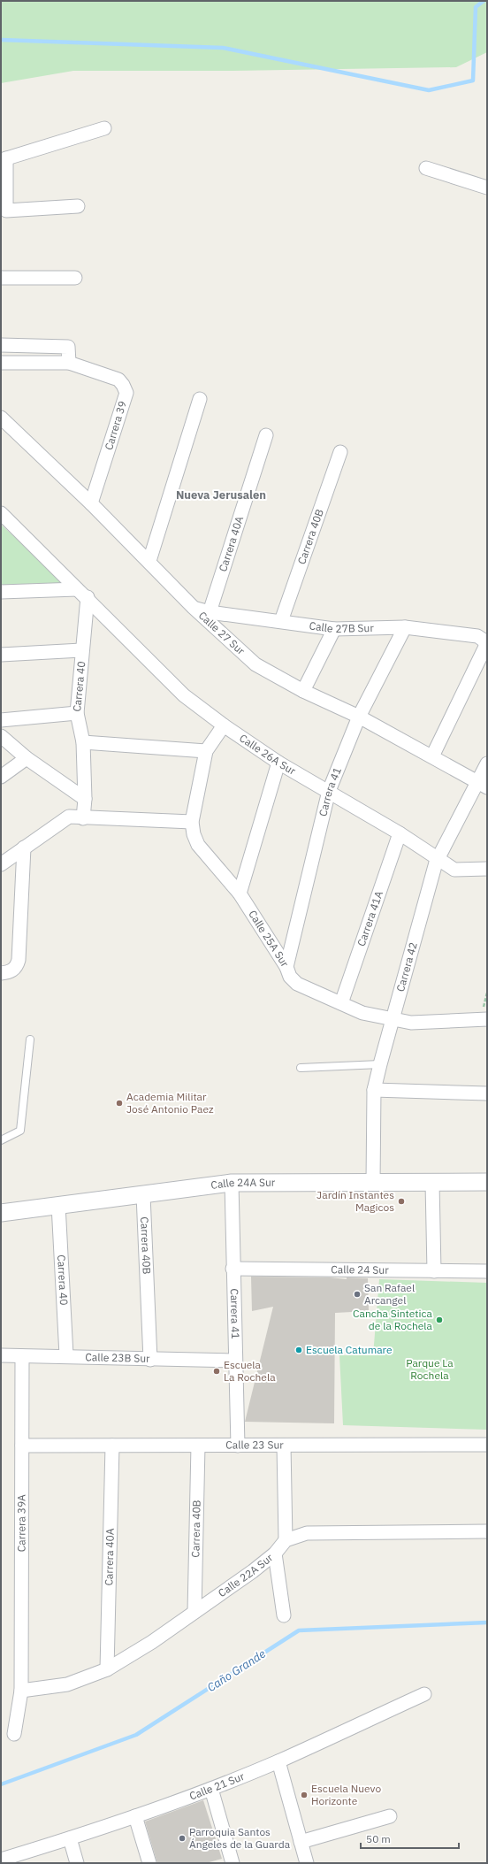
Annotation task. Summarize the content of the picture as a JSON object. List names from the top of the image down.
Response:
{
  "streets": {
    "street": [
      "Carrera 39",
      "Carrera 40B",
      "Carrera 40A",
      "Calle 27B Sur",
      "Calle 27 Sur",
      "Carrera 40",
      "Calle 26A Sur",
      "Carrera 41",
      "Carrera 41A",
      "Calle 25A Sur",
      "Carrera 42",
      "Calle 24A Sur",
      "Calle 24 Sur",
      "Calle 23B Sur",
      "Calle 23 Sur",
      "Carrera 39A",
      "Calle 22A Sur",
      "Calle 21 Sur"
    ]
  },
  "crossings": [
    ["Carrera 39", "Calle 27 Sur"],
    ["Carrera 40B", "Calle 27B Sur"],
    ["Carrera 40B", "Calle 24A Sur"],
    ["Carrera 40B", "Calle 23B Sur"],
    ["Carrera 40B", "Calle 23 Sur"],
    ["Carrera 40B", "Calle 22A Sur"],
    ["Carrera 40A", "Calle 27B Sur"],
    ["Carrera 40A", "Calle 23 Sur"],
    ["Carrera 40A", "Calle 22A Sur"],
    ["Calle 27B Sur", "Calle 27 Sur"],
    ["Calle 27B Sur", "Carrera 41"],
    ["Calle 27 Sur", "Carrera 41"],
    ["Calle 27 Sur", "Carrera 42"],
    ["Carrera 40", "Calle 26A Sur"],
    ["Carrera 40", "Calle 24A Sur"],
    ["Carrera 40", "Calle 23B Sur"],
    ["Calle 26A Sur", "Carrera 41"],
    ["Calle 26A Sur", "Carrera 41A"],
    ["Calle 26A Sur", "Carrera 42"],
    ["Carrera 41", "Calle 25A Sur"],
    ["Carrera 41", "Calle 24A Sur"],
    ["Carrera 41", "Calle 24 Sur"],
    ["Carrera 41", "Calle 23B Sur"],
    ["Carrera 41", "Calle 23 Sur"],
    ["Carrera 41A", "Calle 25A Sur"],
    ["Calle 25A Sur", "Carrera 42"],
    ["Carrera 42", "Calle 24A Sur"],
    ["Calle 23B Sur", "Carrera 39A"],
    ["Calle 23 Sur", "Carrera 39A"],
    ["Carrera 39A", "Calle 22A Sur"]
  ],
  "districts": ["Nueva Jerusalen"],
  "water": ["Caño Grande"],
  "parks": ["Parque La Rochela"],
  "places": [
    "Academia Militar José Antonio Paez",
    "Jardín Instantes Magicos",
    "San Rafael Arcangel",
    "Cancha Sintetica de la Rochela",
    "Escuela Catumare",
    "Escuela La Rochela",
    "Escuela Nuevo Horizonte",
    "Parroquia Santos Ángeles de la Guarda"
  ],
  "scale_bar": "50 m"
}
